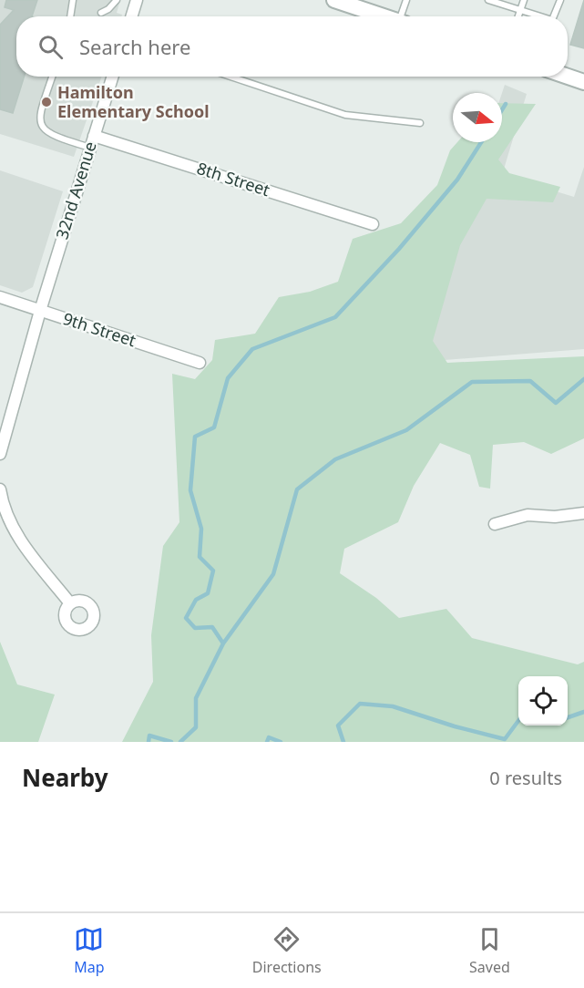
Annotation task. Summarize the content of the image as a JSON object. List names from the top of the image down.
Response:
{
  "streets": {
    "street": ["8th Street", "32nd Avenue", "9th Street"]
  },
  "crossings": [
    ["8th Street", "32nd Avenue"],
    ["32nd Avenue", "9th Street"]
  ],
  "places": ["Hamilton Elementary School"],
  "north": "right",
  "page": {
    "search": "Search here",
    "heading": ["Nearby", "0 results"],
    "nav": ["Map", "Directions", "Saved"]
  }
}
